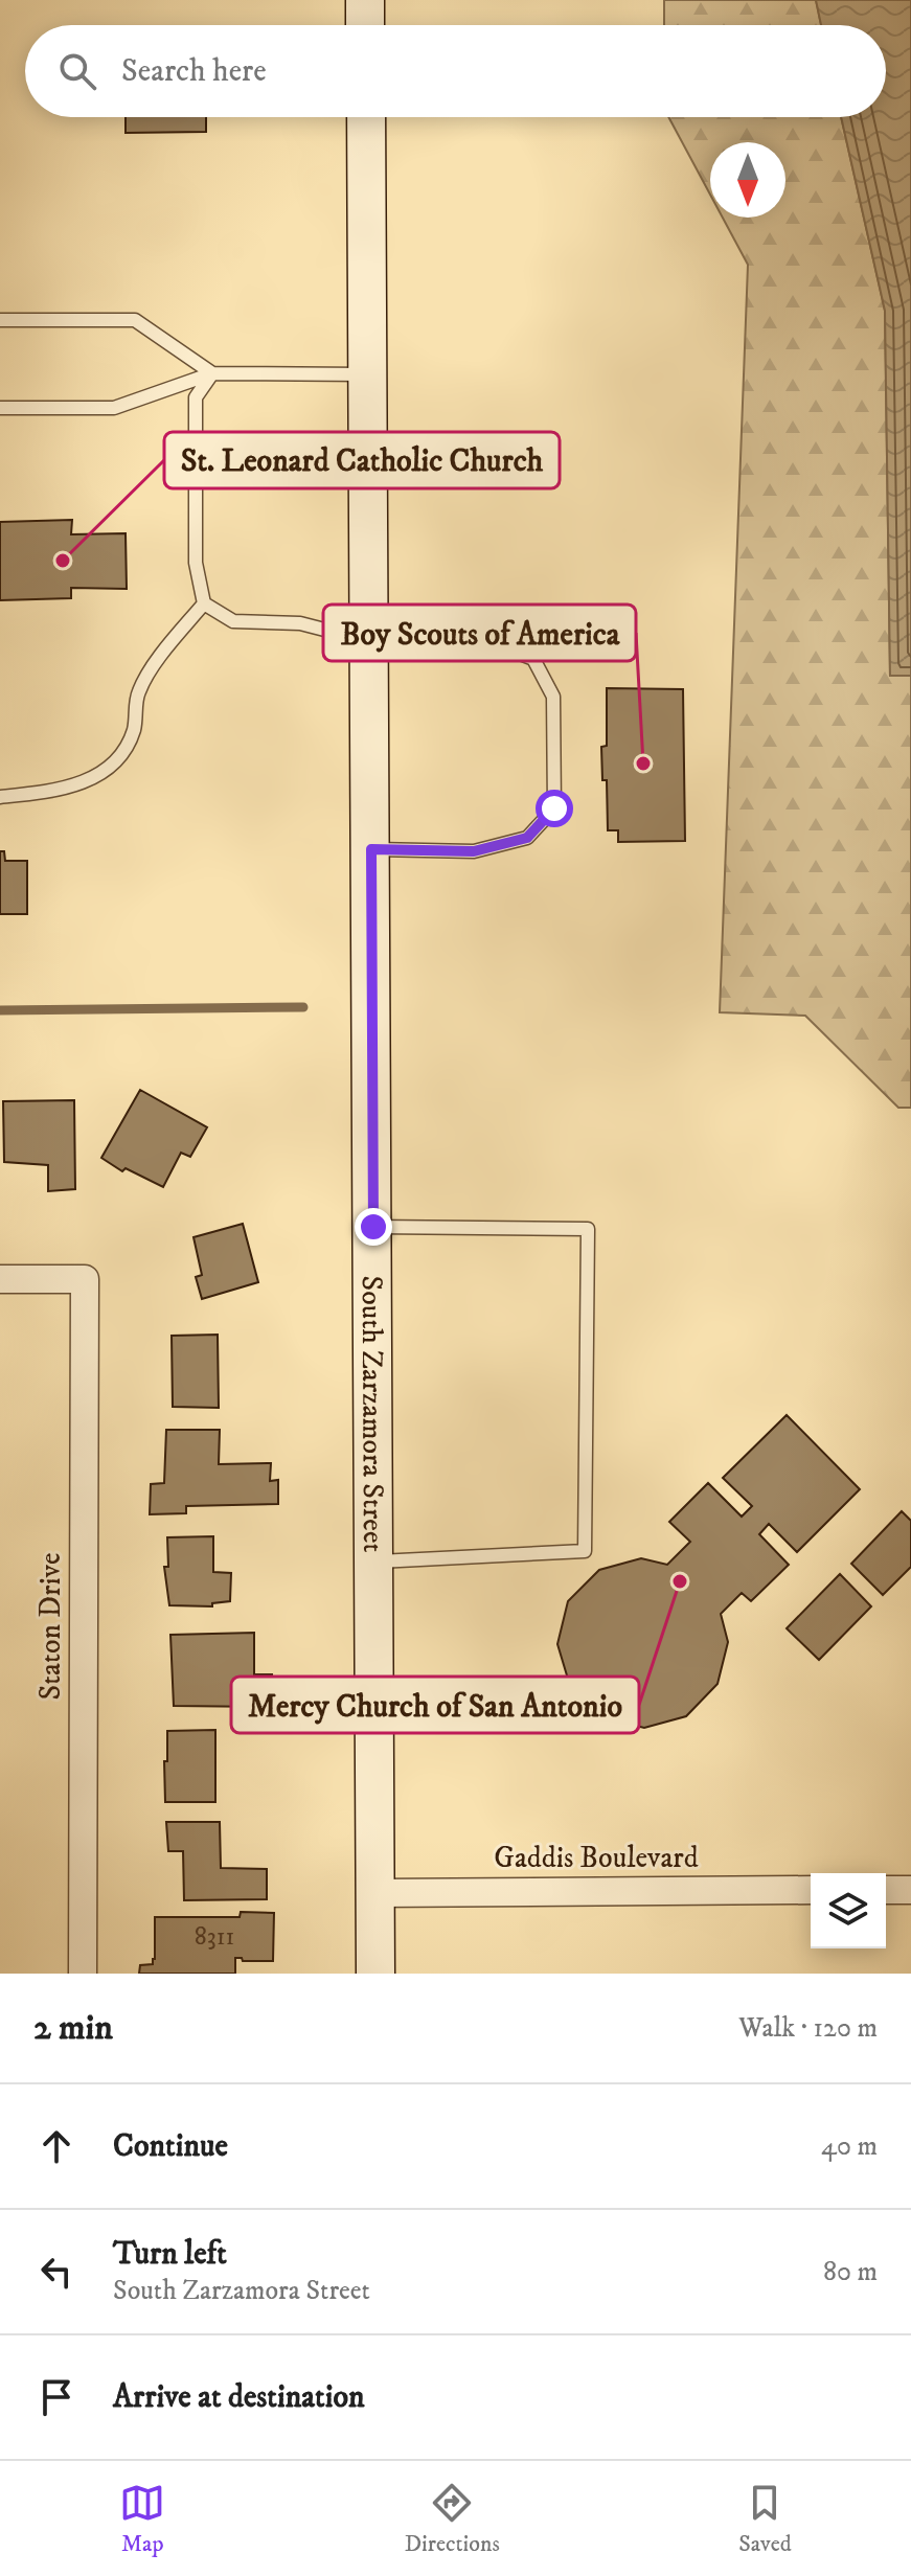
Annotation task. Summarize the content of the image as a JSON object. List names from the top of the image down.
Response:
{
  "streets": {
    "main road": ["South Zarzamora Street"],
    "street": ["Staton Drive", "Gaddis Boulevard"]
  },
  "crossings": [
    ["South Zarzamora Street", "Gaddis Boulevard"]
  ],
  "places": ["St. Leonard Catholic Church", "Boy Scouts of America", "Mercy Church of San Antonio"],
  "house_numbers": ["8311"],
  "north": "bottom",
  "page": {
    "search": "Search here",
    "heading": ["2 min", "Walk · 120 m"],
    "list": [
      ["Continue", "40 m"],
      ["Turn left", "South Zarzamora Street", "80 m"],
      "Arrive at destination"
    ],
    "nav": ["Map", "Directions", "Saved"]
  }
}
